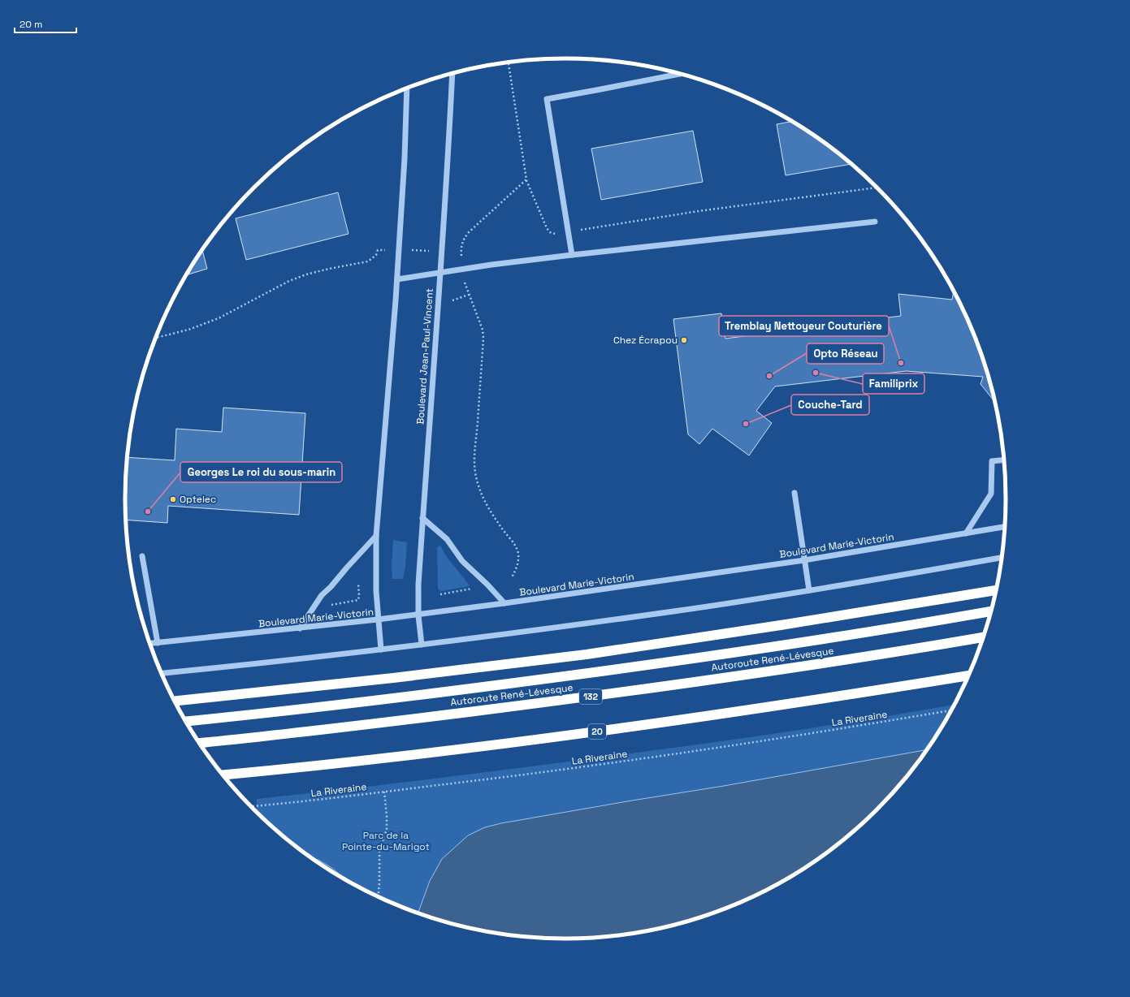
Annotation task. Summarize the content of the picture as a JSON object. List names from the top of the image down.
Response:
{
  "streets": {
    "highway": ["Autoroute René-Lévesque", "132", "20"],
    "street": ["Boulevard Jean-Paul-Vincent", "Boulevard Marie-Victorin"],
    "path": ["La Riveraine"]
  },
  "crossings": [
    ["Boulevard Jean-Paul-Vincent", "Boulevard Marie-Victorin"]
  ],
  "parks": ["Parc de la Pointe-du-Marigot"],
  "places": [
    "Chez Écrapou",
    "Tremblay Nettoyeur Couturière",
    "Familiprix",
    "Opto Réseau",
    "Couche-Tard",
    "Optelec",
    "Georges Le roi du sous-marin"
  ],
  "scale_bar": "20 m"
}
